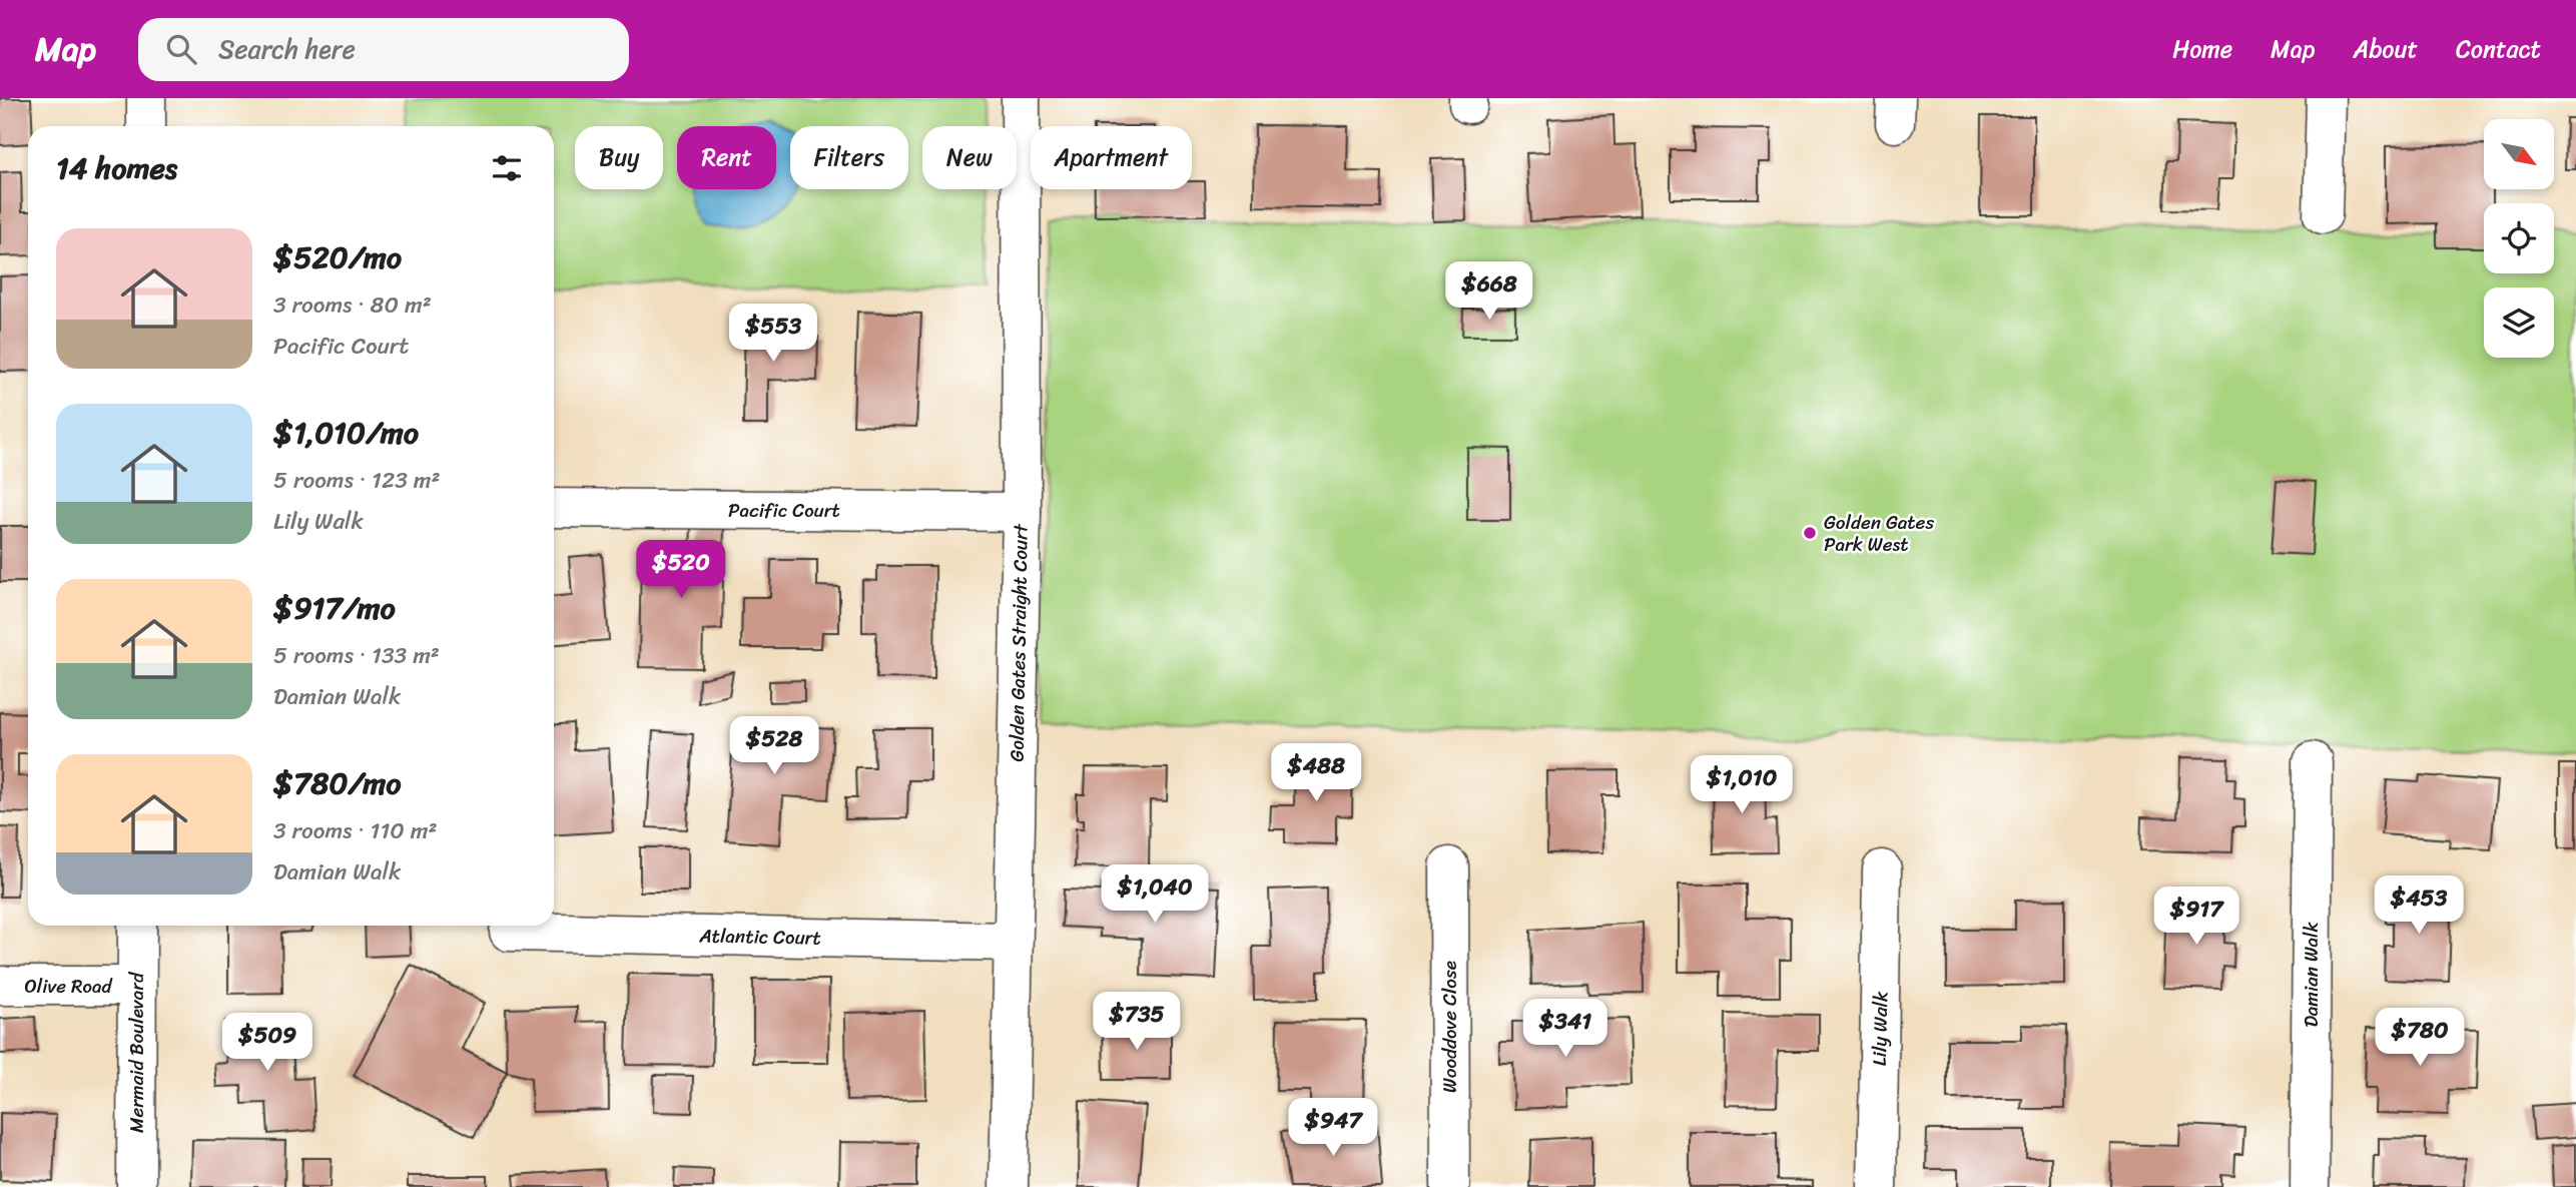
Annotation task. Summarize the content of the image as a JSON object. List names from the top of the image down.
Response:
{
  "streets": {
    "street": [
      "Pacific Court",
      "Golden Gates Straight Court",
      "Atlantic Court",
      "Damian Walk",
      "Olive Road",
      "Wooddove Close",
      "Lily Walk",
      "Mermaid Boulevard"
    ]
  },
  "crossings": [
    ["Pacific Court", "Golden Gates Straight Court"],
    ["Golden Gates Straight Court", "Atlantic Court"],
    ["Olive Road", "Mermaid Boulevard"]
  ],
  "places": ["Golden Gates Park West"],
  "north": "bottom right",
  "page": {
    "header": "Map",
    "search": "Search here",
    "nav": [
      "Home",
      "Map",
      "About",
      "Contact"
    ],
    "chip": [
      "Buy",
      "Rent",
      "Filters",
      "New",
      "Apartment"
    ],
    "heading": "14 homes",
    "list": [
      {
        "name": "$520/mo",
        "note": "3 rooms · 80 m² · Pacific Court"
      },
      {
        "name": "$1,010/mo",
        "note": "5 rooms · 123 m² · Lily Walk"
      },
      {
        "name": "$917/mo",
        "note": "5 rooms · 133 m² · Damian Walk"
      },
      {
        "name": "$780/mo",
        "note": "3 rooms · 110 m² · Damian Walk"
      }
    ],
    "price": [
      "$668",
      "$553",
      "$520",
      "$528",
      "$488",
      "$1,010",
      "$1,040",
      "$453",
      "$917",
      "$735",
      "$341",
      "$780",
      "$509",
      "$947"
    ]
  }
}
